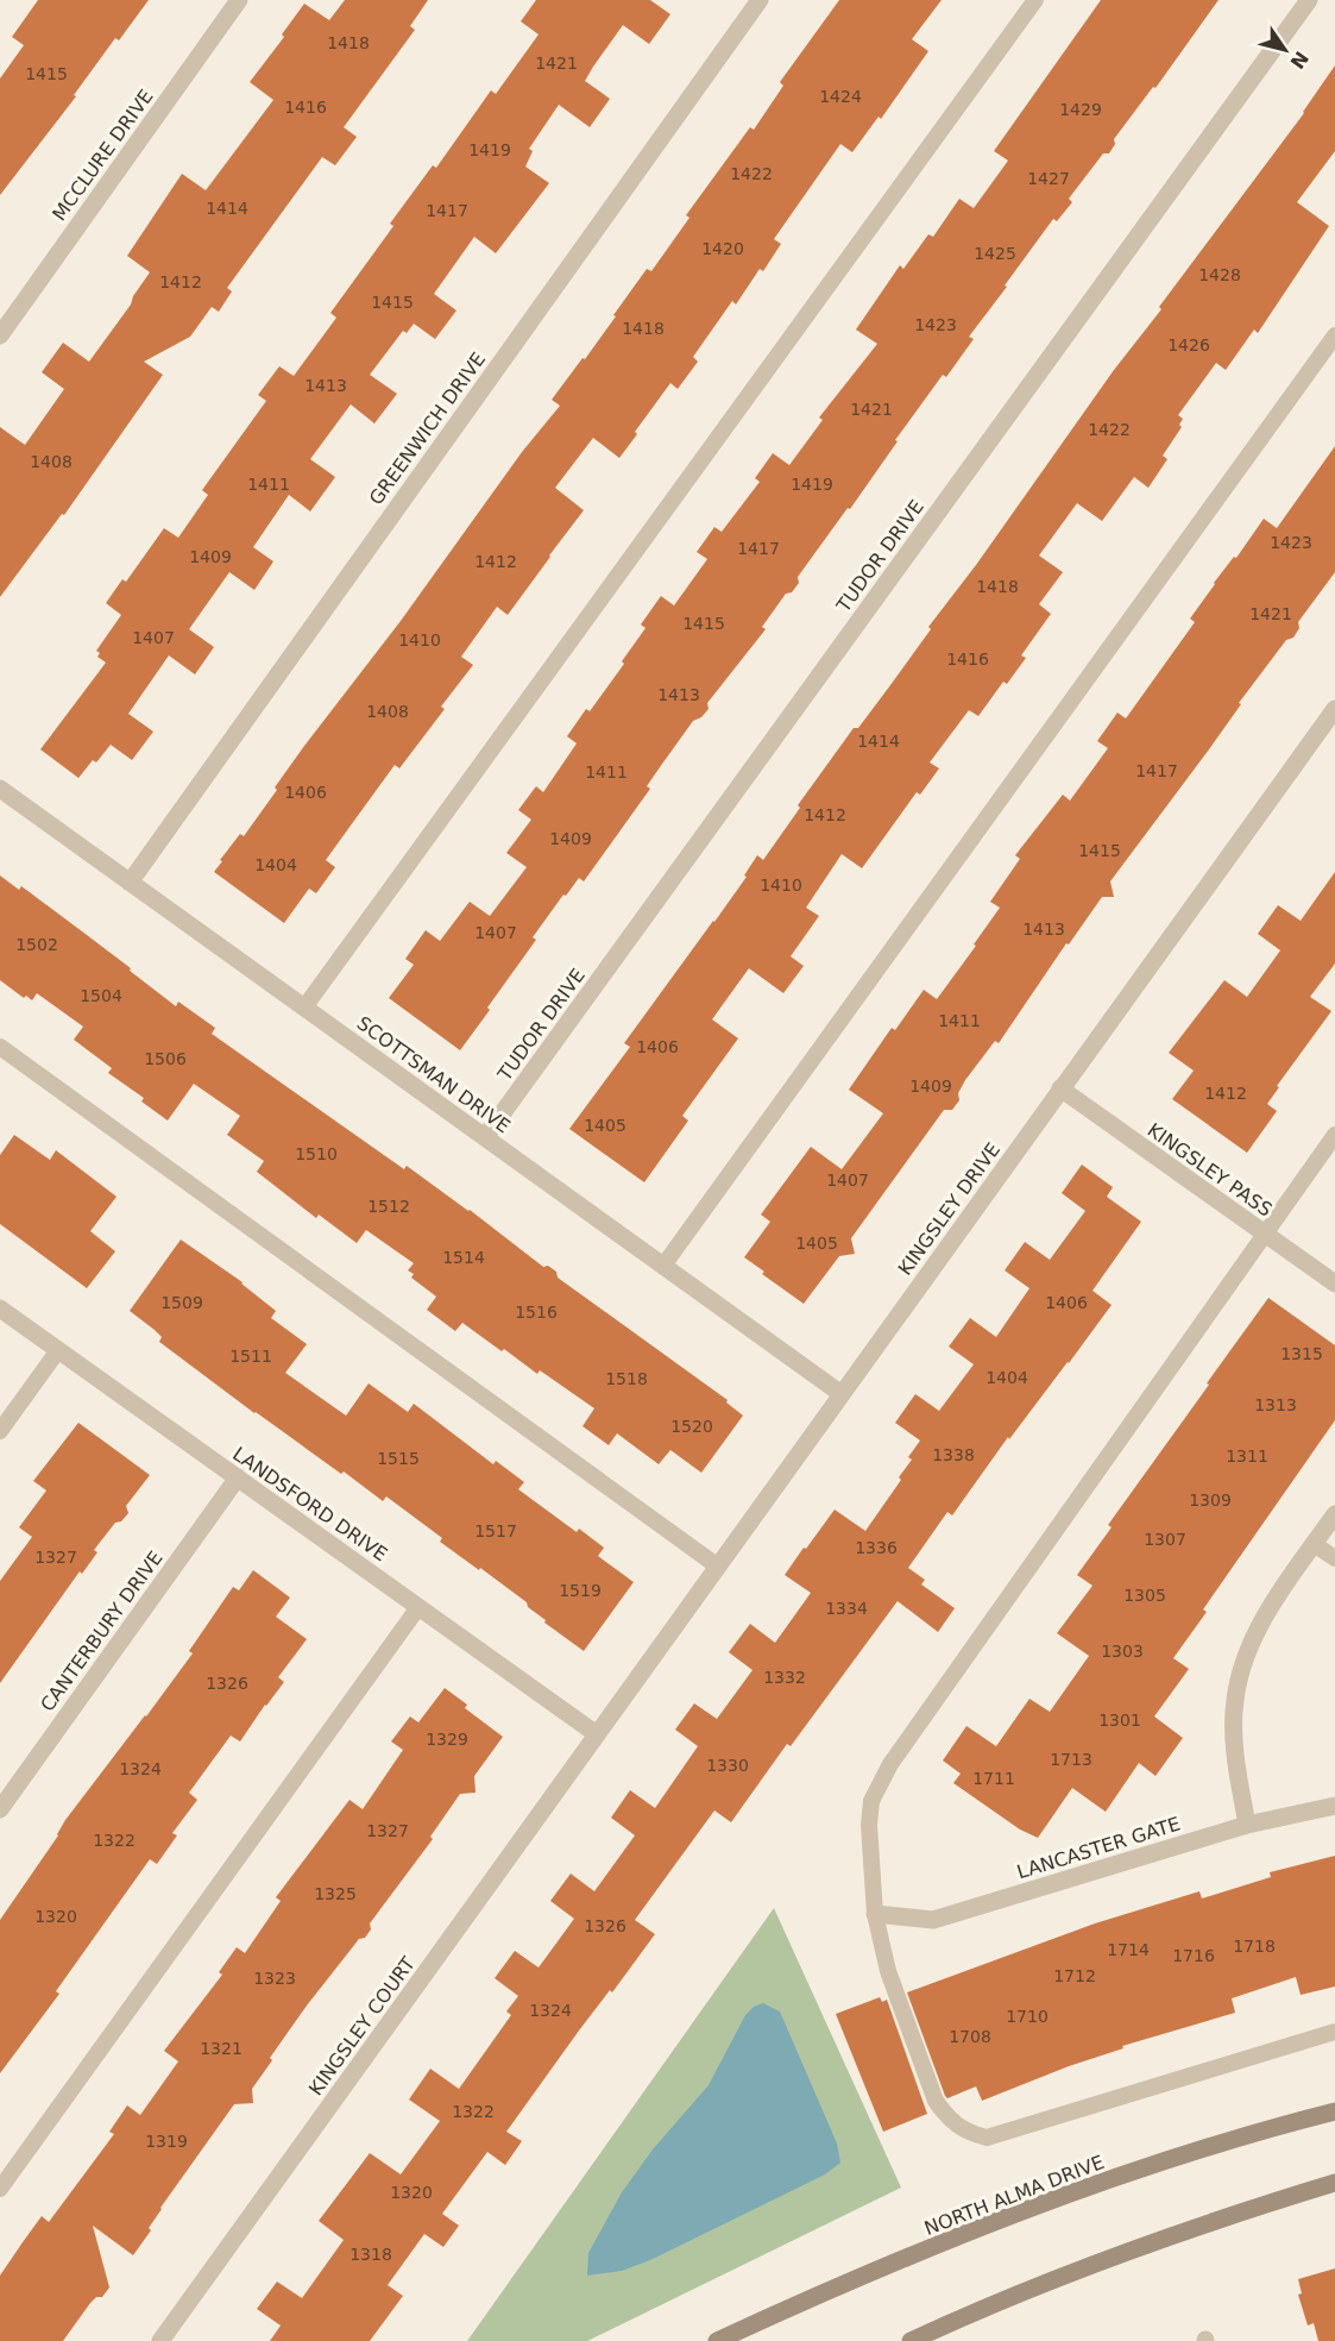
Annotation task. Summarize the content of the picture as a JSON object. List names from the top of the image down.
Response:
{
  "streets": {
    "main road": ["NORTH ALMA DRIVE"],
    "street": [
      "MCCLURE DRIVE",
      "GREENWICH DRIVE",
      "TUDOR DRIVE",
      "SCOTTSMAN DRIVE",
      "KINGSLEY PASS",
      "KINGSLEY DRIVE",
      "LANDSFORD DRIVE",
      "CANTERBURY DRIVE",
      "LANCASTER GATE",
      "KINGSLEY COURT"
    ]
  },
  "crossings": [
    ["GREENWICH DRIVE", "SCOTTSMAN DRIVE"],
    ["TUDOR DRIVE", "SCOTTSMAN DRIVE"],
    ["SCOTTSMAN DRIVE", "KINGSLEY DRIVE"],
    ["KINGSLEY PASS", "KINGSLEY DRIVE"],
    ["KINGSLEY DRIVE", "LANDSFORD DRIVE"],
    ["KINGSLEY DRIVE", "KINGSLEY COURT"],
    ["LANDSFORD DRIVE", "CANTERBURY DRIVE"],
    ["LANDSFORD DRIVE", "KINGSLEY COURT"]
  ],
  "house_numbers": [
    "1418",
    "1421",
    "1415",
    "1424",
    "1416",
    "1429",
    "1419",
    "1422",
    "1427",
    "1414",
    "1417",
    "1420",
    "1425",
    "1428",
    "1412",
    "1415",
    "1423",
    "1418",
    "1426",
    "1413",
    "1421",
    "1422",
    "1408",
    "1411",
    "1419",
    "1423",
    "1417",
    "1409",
    "1412",
    "1418",
    "1421",
    "1415",
    "1407",
    "1410",
    "1416",
    "1413",
    "1408",
    "1414",
    "1417",
    "1411",
    "1406",
    "1412",
    "1409",
    "1415",
    "1404",
    "1410",
    "1413",
    "1407",
    "1502",
    "1504",
    "1411",
    "1406",
    "1506",
    "1409",
    "1412",
    "1405",
    "1510",
    "1407",
    "1512",
    "1405",
    "1514",
    "1509",
    "1406",
    "1516",
    "1315",
    "1511",
    "1404",
    "1518",
    "1313",
    "1520",
    "1338",
    "1311",
    "1515",
    "1309",
    "1517",
    "1307",
    "1336",
    "1327",
    "1519",
    "1305",
    "1334",
    "1303",
    "1332",
    "1326",
    "1301",
    "1329",
    "1713",
    "1330",
    "1324",
    "1711",
    "1327",
    "1322",
    "1325",
    "1320",
    "1326",
    "1718",
    "1714",
    "1716",
    "1712",
    "1323",
    "1324",
    "1710",
    "1708",
    "1321",
    "1322",
    "1319",
    "1320",
    "1318"
  ],
  "north": "bottom right"
}
